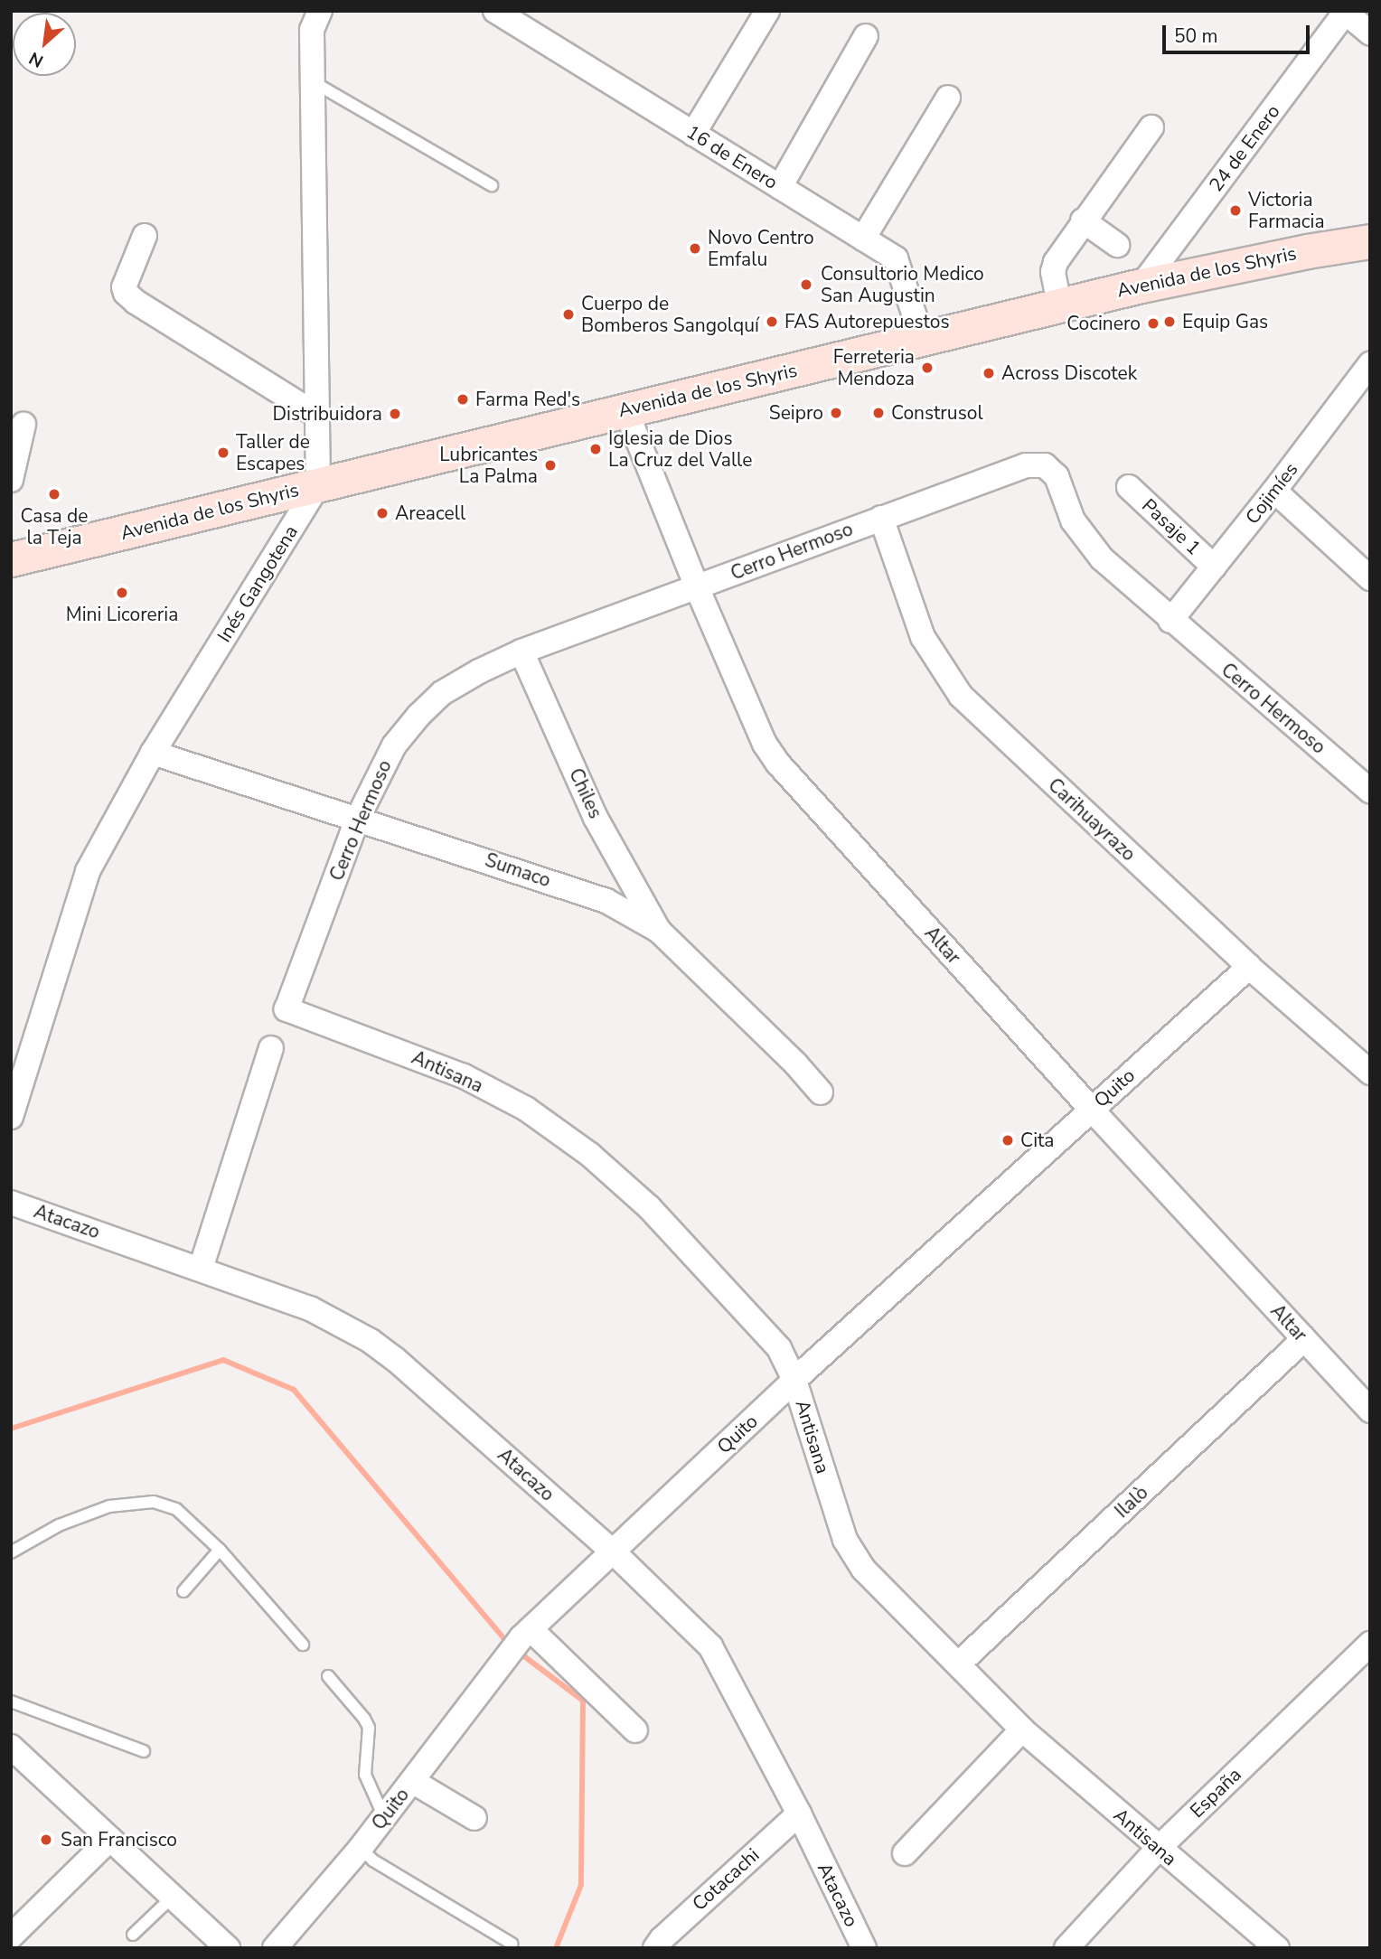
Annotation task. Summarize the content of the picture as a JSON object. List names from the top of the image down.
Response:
{
  "streets": {
    "main road": ["Avenida de los Shyris"],
    "street": [
      "24 de Enero",
      "16 de Enero",
      "Cojimíes",
      "Pasaje 1",
      "Cerro Hermoso",
      "Inés Gangotena",
      "Chiles",
      "Carihuayrazo",
      "Sumaco",
      "Altar",
      "Antisana",
      "Quito",
      "Atacazo",
      "Ilalò",
      "España",
      "Cotacachi"
    ]
  },
  "crossings": [
    ["24 de Enero", "Avenida de los Shyris"],
    ["16 de Enero", "Avenida de los Shyris"],
    ["Avenida de los Shyris", "Inés Gangotena"],
    ["Avenida de los Shyris", "Altar"],
    ["Cojimíes", "Pasaje 1"],
    ["Cojimíes", "Cerro Hermoso"],
    ["Cerro Hermoso", "Chiles"],
    ["Cerro Hermoso", "Carihuayrazo"],
    ["Cerro Hermoso", "Sumaco"],
    ["Cerro Hermoso", "Altar"],
    ["Cerro Hermoso", "Antisana"],
    ["Inés Gangotena", "Sumaco"],
    ["Chiles", "Sumaco"],
    ["Carihuayrazo", "Quito"],
    ["Altar", "Quito"],
    ["Altar", "Ilalò"],
    ["Antisana", "Quito"],
    ["Antisana", "Ilalò"],
    ["Antisana", "España"],
    ["Quito", "Atacazo"],
    ["Atacazo", "Cotacachi"]
  ],
  "places": [
    "Victoria Farmacia",
    "Novo Centro Emfalu",
    "Consultorio Medico San Augustin",
    "Cuerpo de Bomberos Sangolquí",
    "FAS Autorepuestos",
    "Equip Gas",
    "Cocinero",
    "Ferreteria Mendoza",
    "Across Discotek",
    "Farma Red's",
    "Seipro",
    "Construsol",
    "Distribuidora",
    "Iglesia de Dios La Cruz del Valle",
    "Taller de Escapes",
    "Lubricantes La Palma",
    "Casa de la Teja",
    "Areacell",
    "Mini Licoreria",
    "Cita",
    "San Francisco"
  ],
  "scale_bar": "50 m",
  "north": "bottom left"
}
